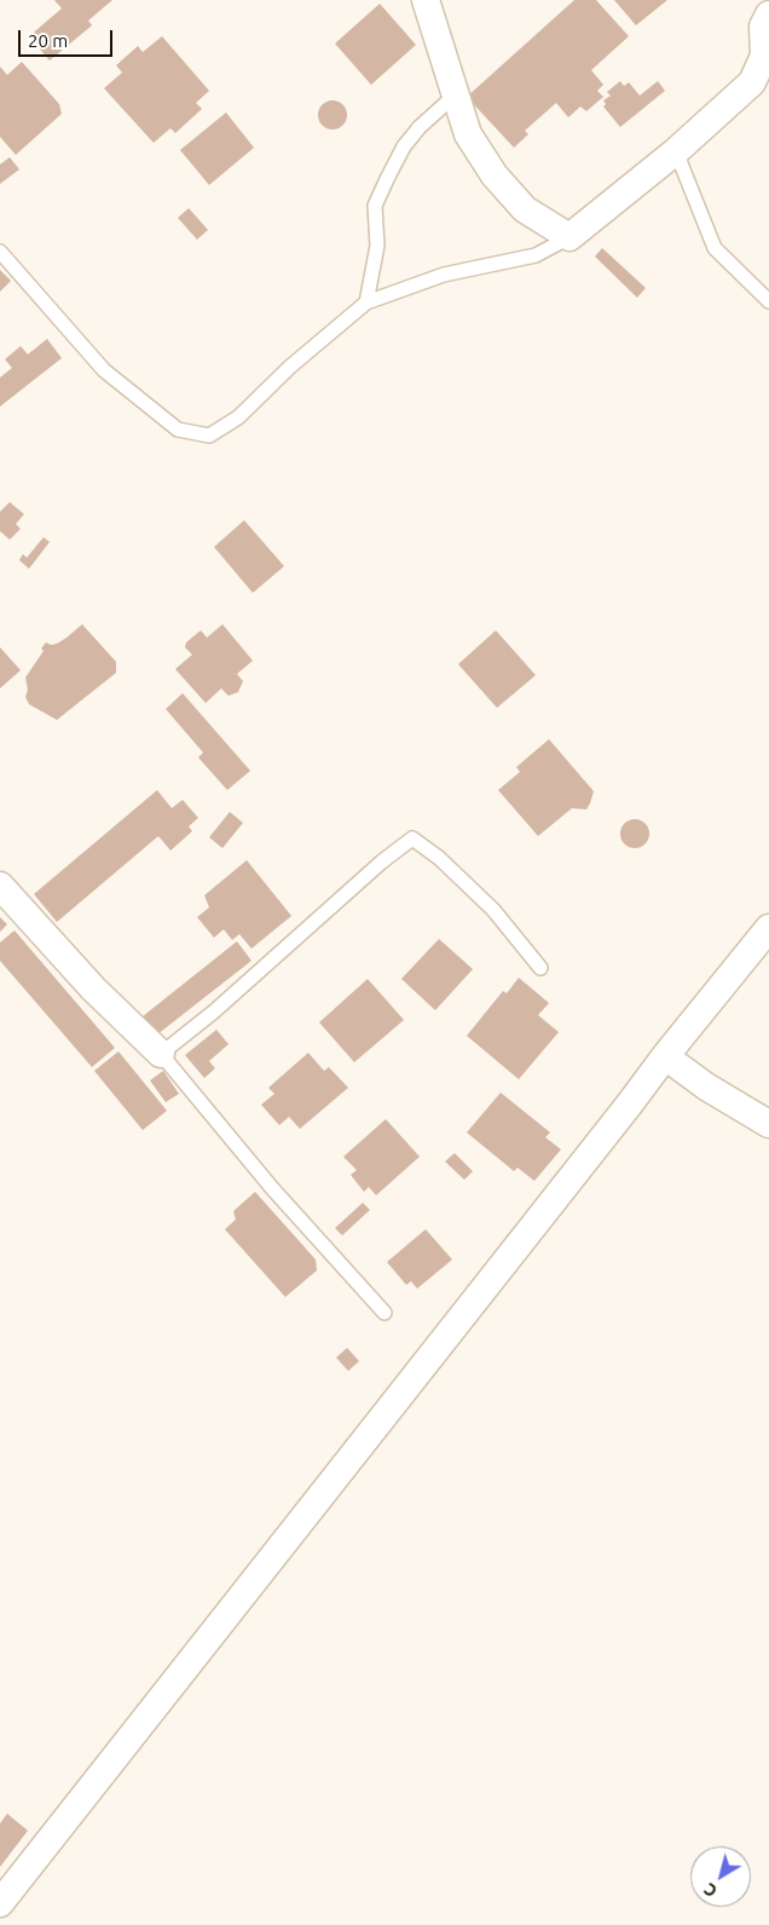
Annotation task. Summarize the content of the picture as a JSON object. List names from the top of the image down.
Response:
{
  "scale_bar": "20 m",
  "north": "bottom left"
}
